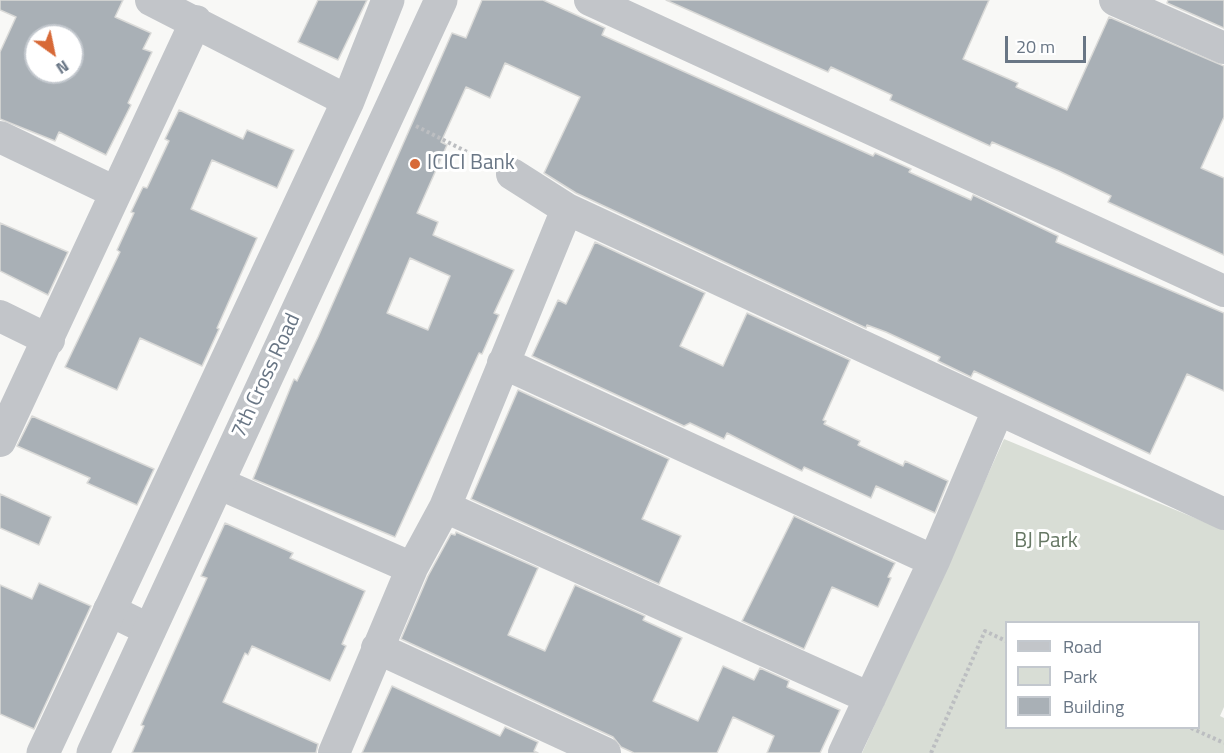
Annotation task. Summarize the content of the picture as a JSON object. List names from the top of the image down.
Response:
{
  "streets": {
    "street": ["7th Cross Road"]
  },
  "parks": ["BJ Park"],
  "places": ["ICICI Bank"],
  "legend": ["Road", "Park", "Building"],
  "scale_bar": "20 m",
  "north": "bottom right"
}
